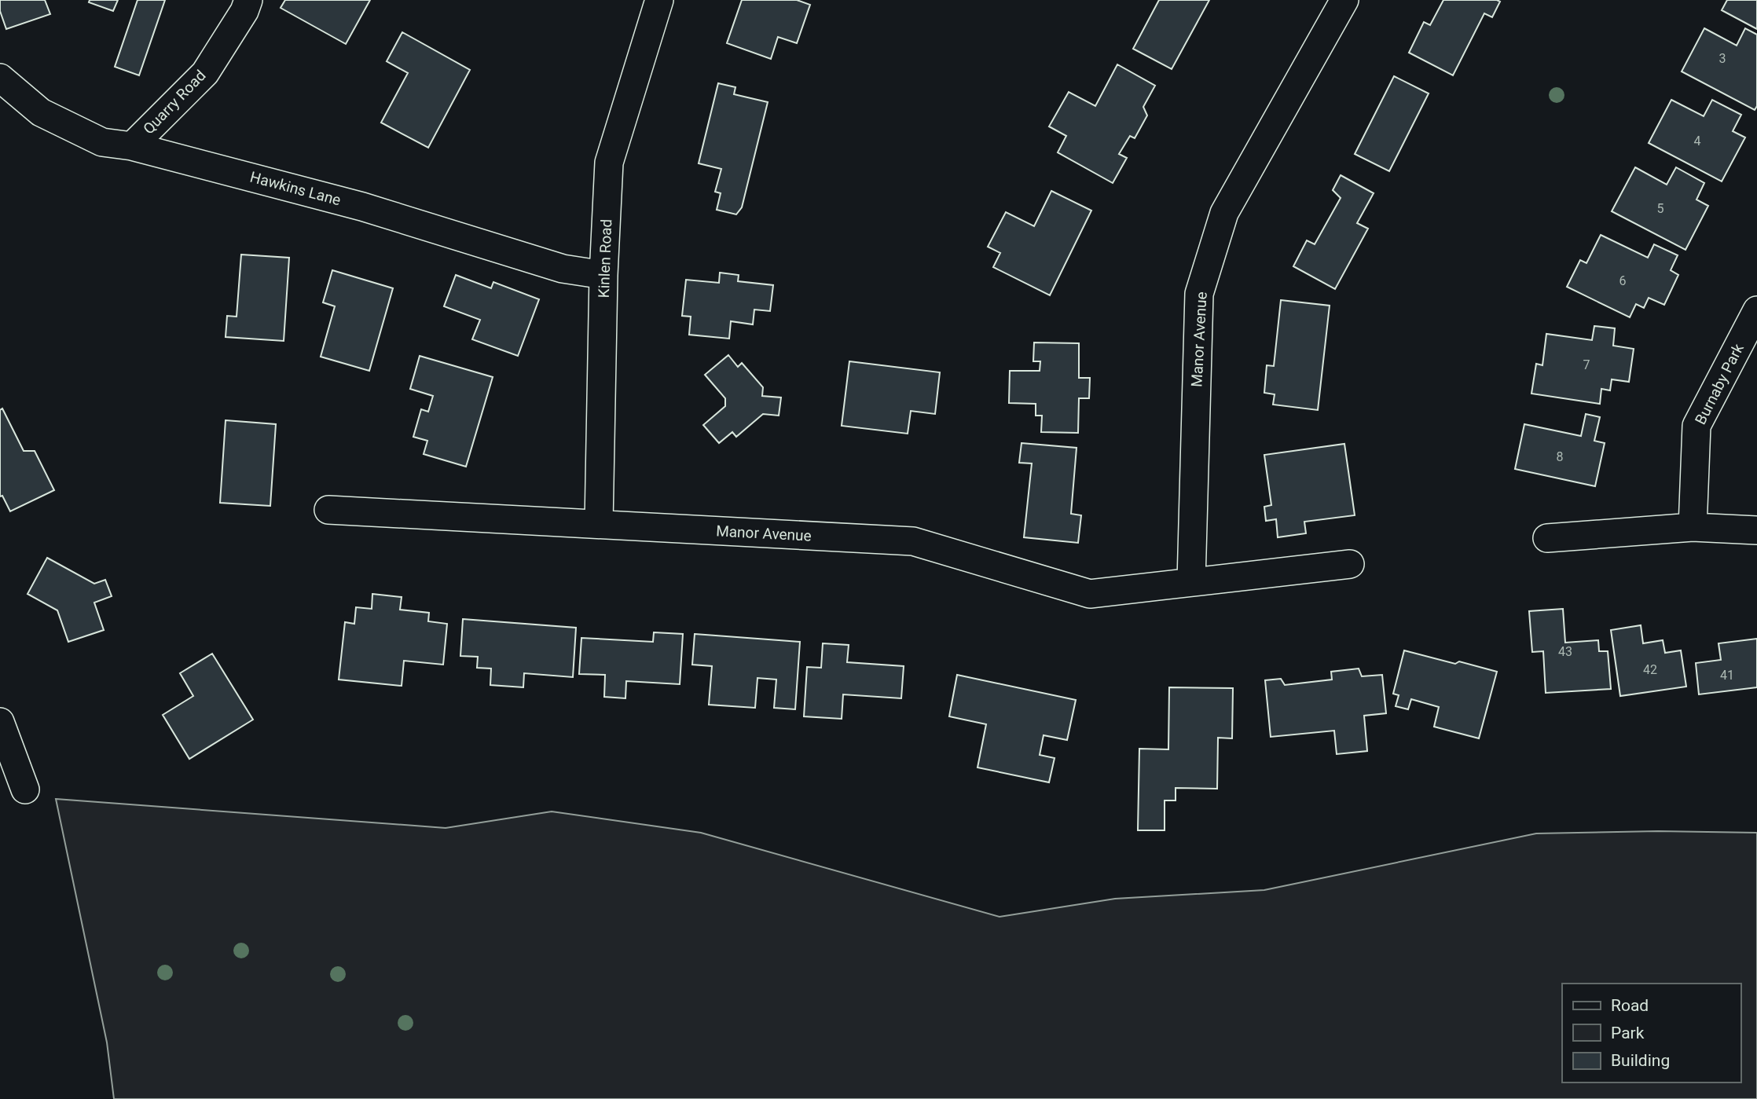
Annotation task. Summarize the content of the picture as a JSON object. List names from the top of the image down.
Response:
{
  "streets": {
    "street": [
      "Quarry Road",
      "Hawkins Lane",
      "Kinlen Road",
      "Manor Avenue",
      "Burnaby Park"
    ]
  },
  "crossings": [
    ["Quarry Road", "Hawkins Lane"],
    ["Hawkins Lane", "Kinlen Road"],
    ["Kinlen Road", "Manor Avenue"]
  ],
  "house_numbers": [
    "3",
    "4",
    "5",
    "6",
    "7",
    "8",
    "43",
    "42",
    "41"
  ],
  "legend": ["Road", "Park", "Building"]
}
